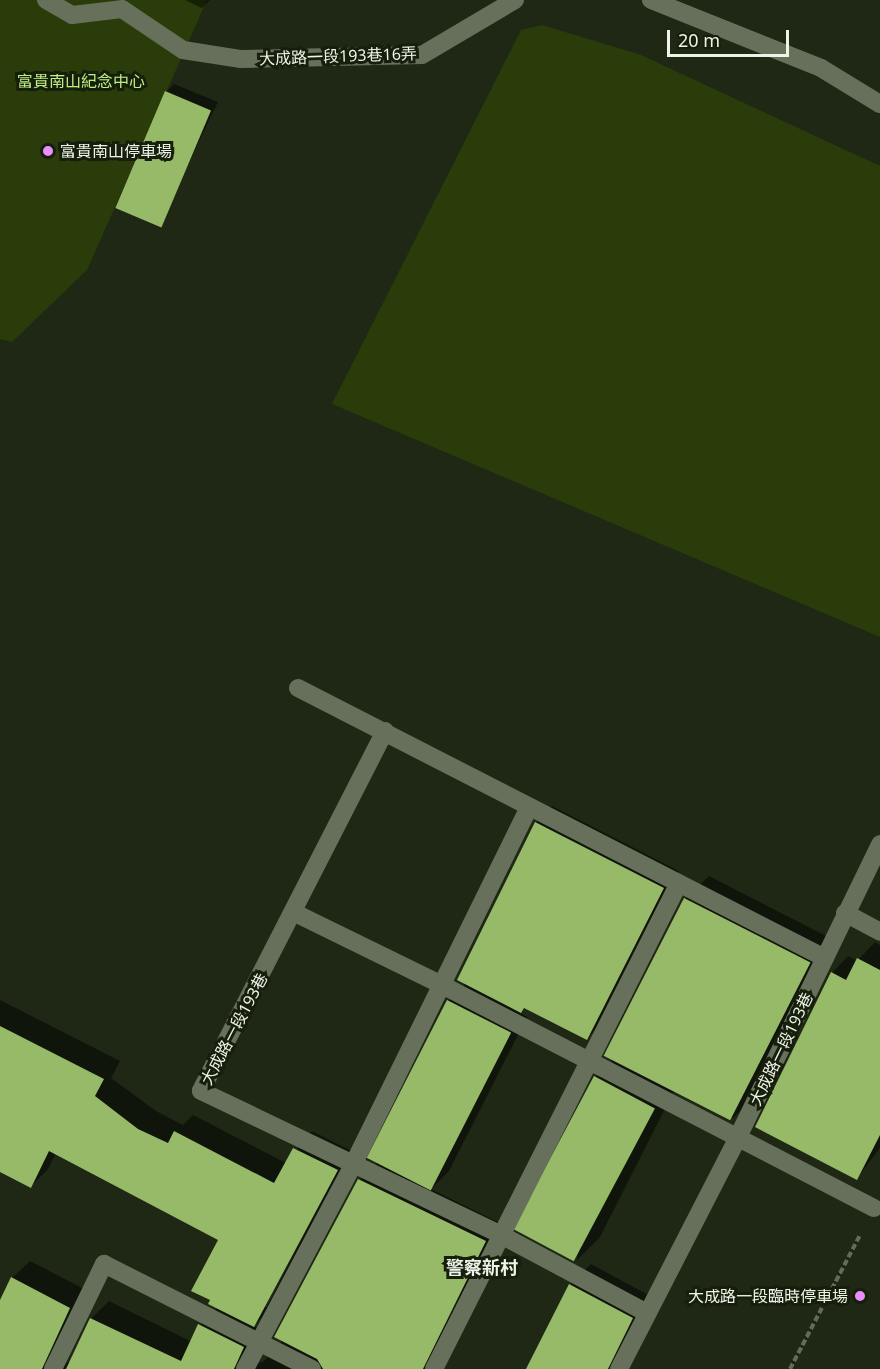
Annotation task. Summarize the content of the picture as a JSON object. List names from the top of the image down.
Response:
{
  "streets": {
    "lane": ["大成路一段193巷16弄", "大成路一段193巷"]
  },
  "districts": ["警察新村"],
  "parks": ["富貴南山紀念中心"],
  "places": ["富貴南山停車場", "大成路一段臨時停車場"],
  "scale_bar": "20 m"
}
